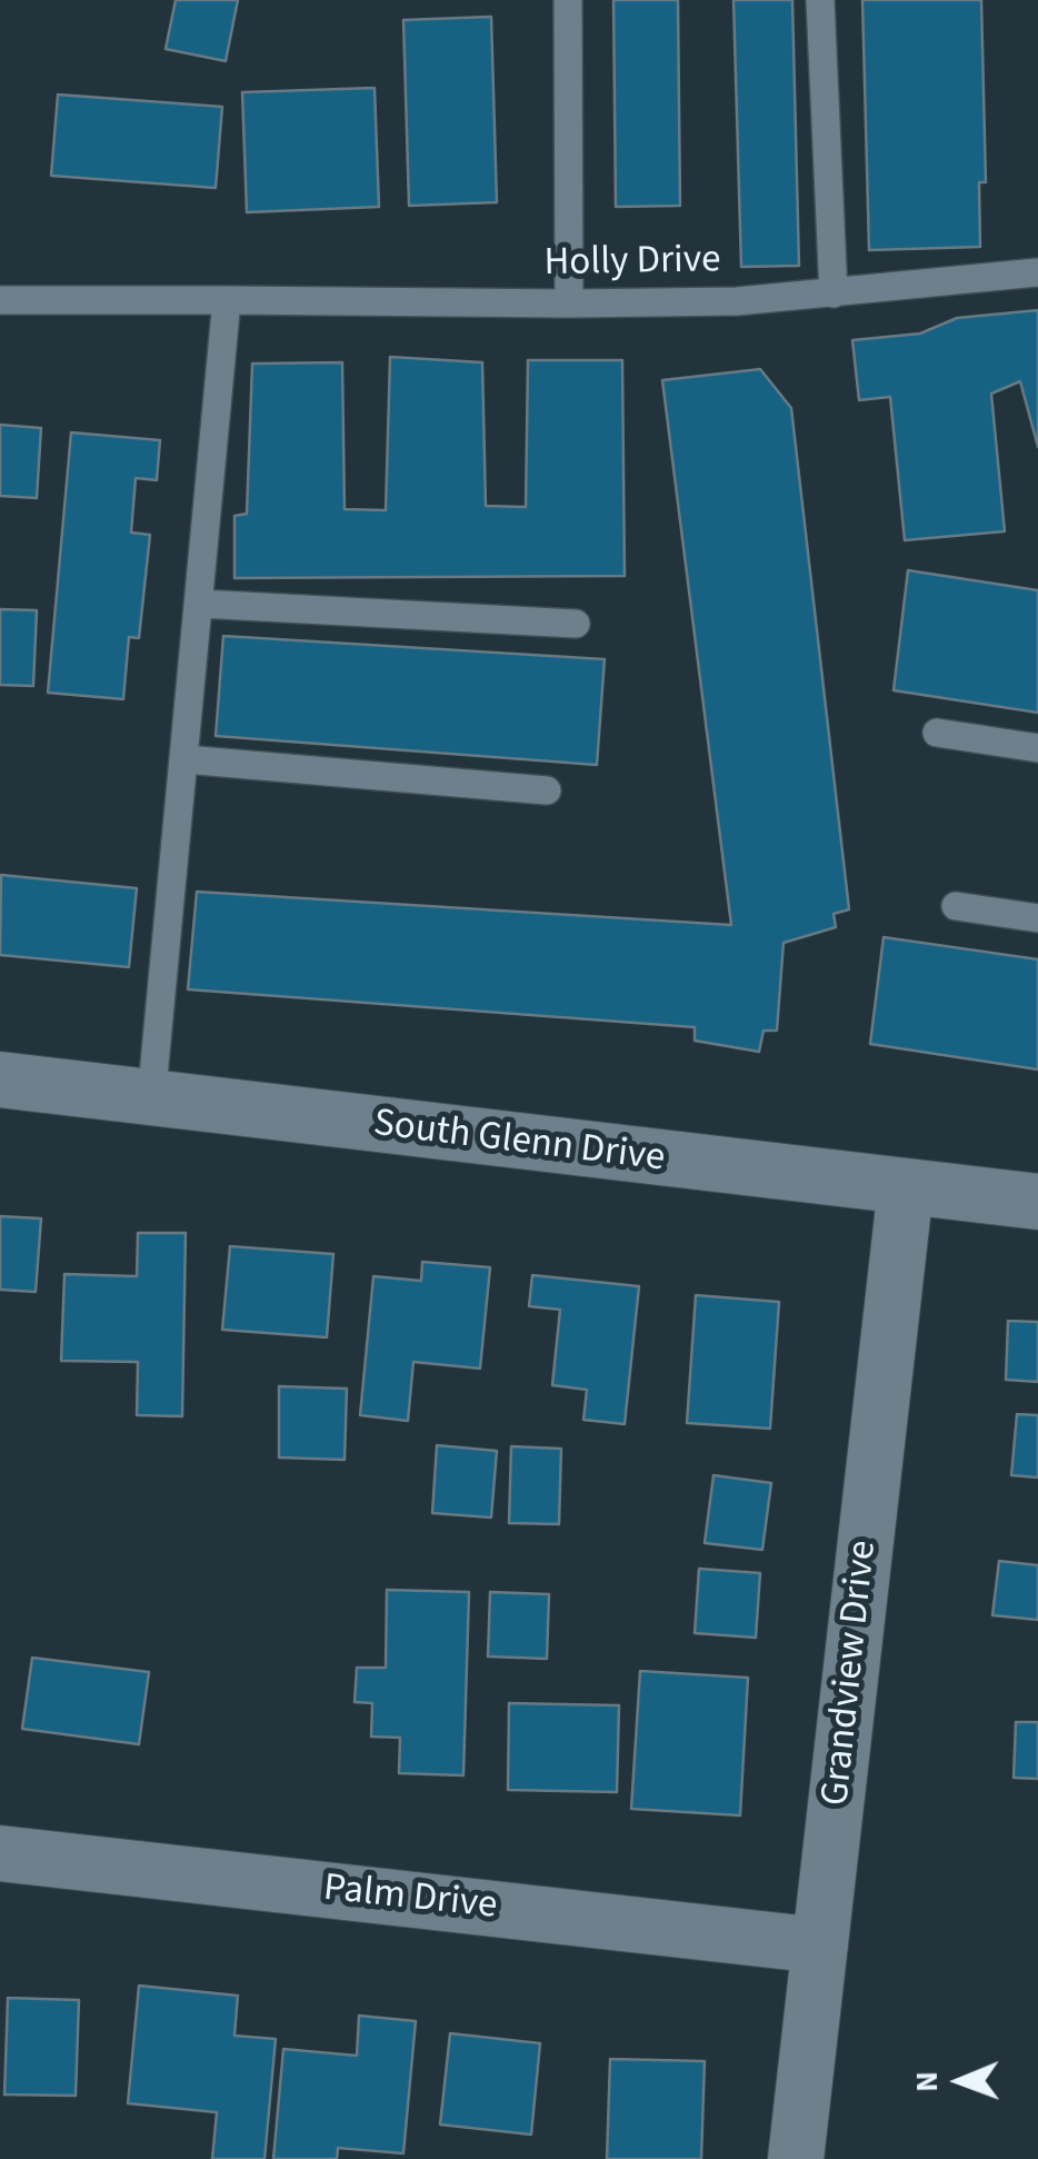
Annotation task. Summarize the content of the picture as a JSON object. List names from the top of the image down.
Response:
{
  "streets": {
    "street": ["South Glenn Drive", "Grandview Drive", "Palm Drive"],
    "lane": ["Holly Drive"]
  },
  "crossings": [
    ["South Glenn Drive", "Grandview Drive"],
    ["Grandview Drive", "Palm Drive"]
  ],
  "north": "left"
}
